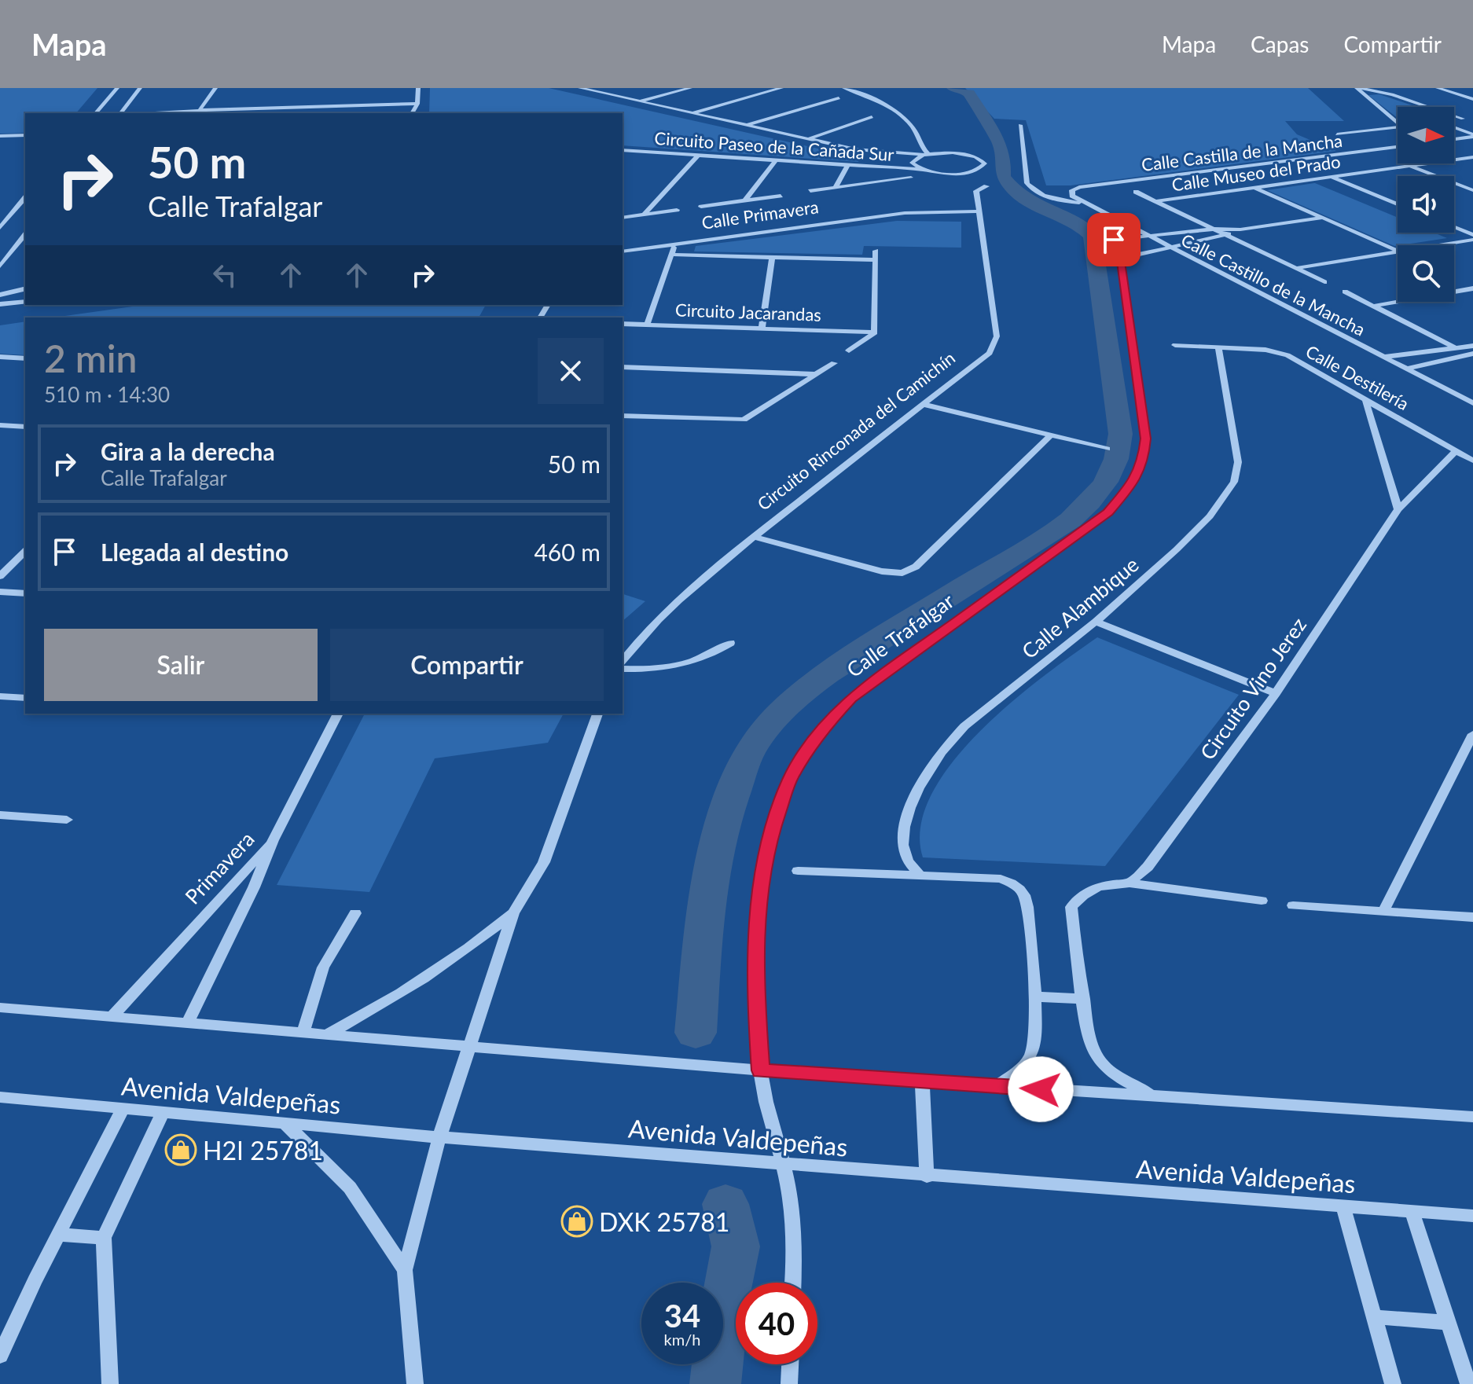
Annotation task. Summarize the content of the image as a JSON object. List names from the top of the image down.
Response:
{
  "streets": {
    "street": [
      "Circuito Paseo de la Cañada Sur",
      "Calle Castilla de la Mancha",
      "Calle Museo del Prado",
      "Calle Primavera",
      "Calle Castillo de la Mancha",
      "Circuito Jacarandas",
      "Calle Destilería",
      "Circuito Rinconada del Camichín",
      "Calle Alambique",
      "Calle Trafalgar",
      "Circuito Vino Jerez",
      "Primavera",
      "Avenida Valdepeñas"
    ]
  },
  "crossings": [
    ["Calle Castilla de la Mancha", "Calle Castillo de la Mancha"],
    ["Calle Primavera", "Circuito Rinconada del Camichín"],
    ["Calle Castillo de la Mancha", "Calle Trafalgar"],
    ["Calle Destilería", "Calle Alambique"],
    ["Calle Destilería", "Circuito Vino Jerez"],
    ["Calle Trafalgar", "Avenida Valdepeñas"]
  ],
  "places": {
    "shop": ["H2I 25781", "DXK 25781"]
  },
  "north": "right",
  "page": {
    "header": "Mapa",
    "nav": ["Mapa", "Capas", "Compartir"],
    "turn": ["50 m", "Calle Trafalgar"],
    "heading": ["2 min", "510 m · 14:30"],
    "list": [
      {
        "name": "Gira a la derecha",
        "note": "Calle Trafalgar",
        "value": "50 m"
      },
      {
        "name": "Llegada al destino",
        "value": "460 m"
      }
    ],
    "buttons": ["Salir", "Compartir"],
    "speed": "34 km/h",
    "limit": "40"
  }
}
